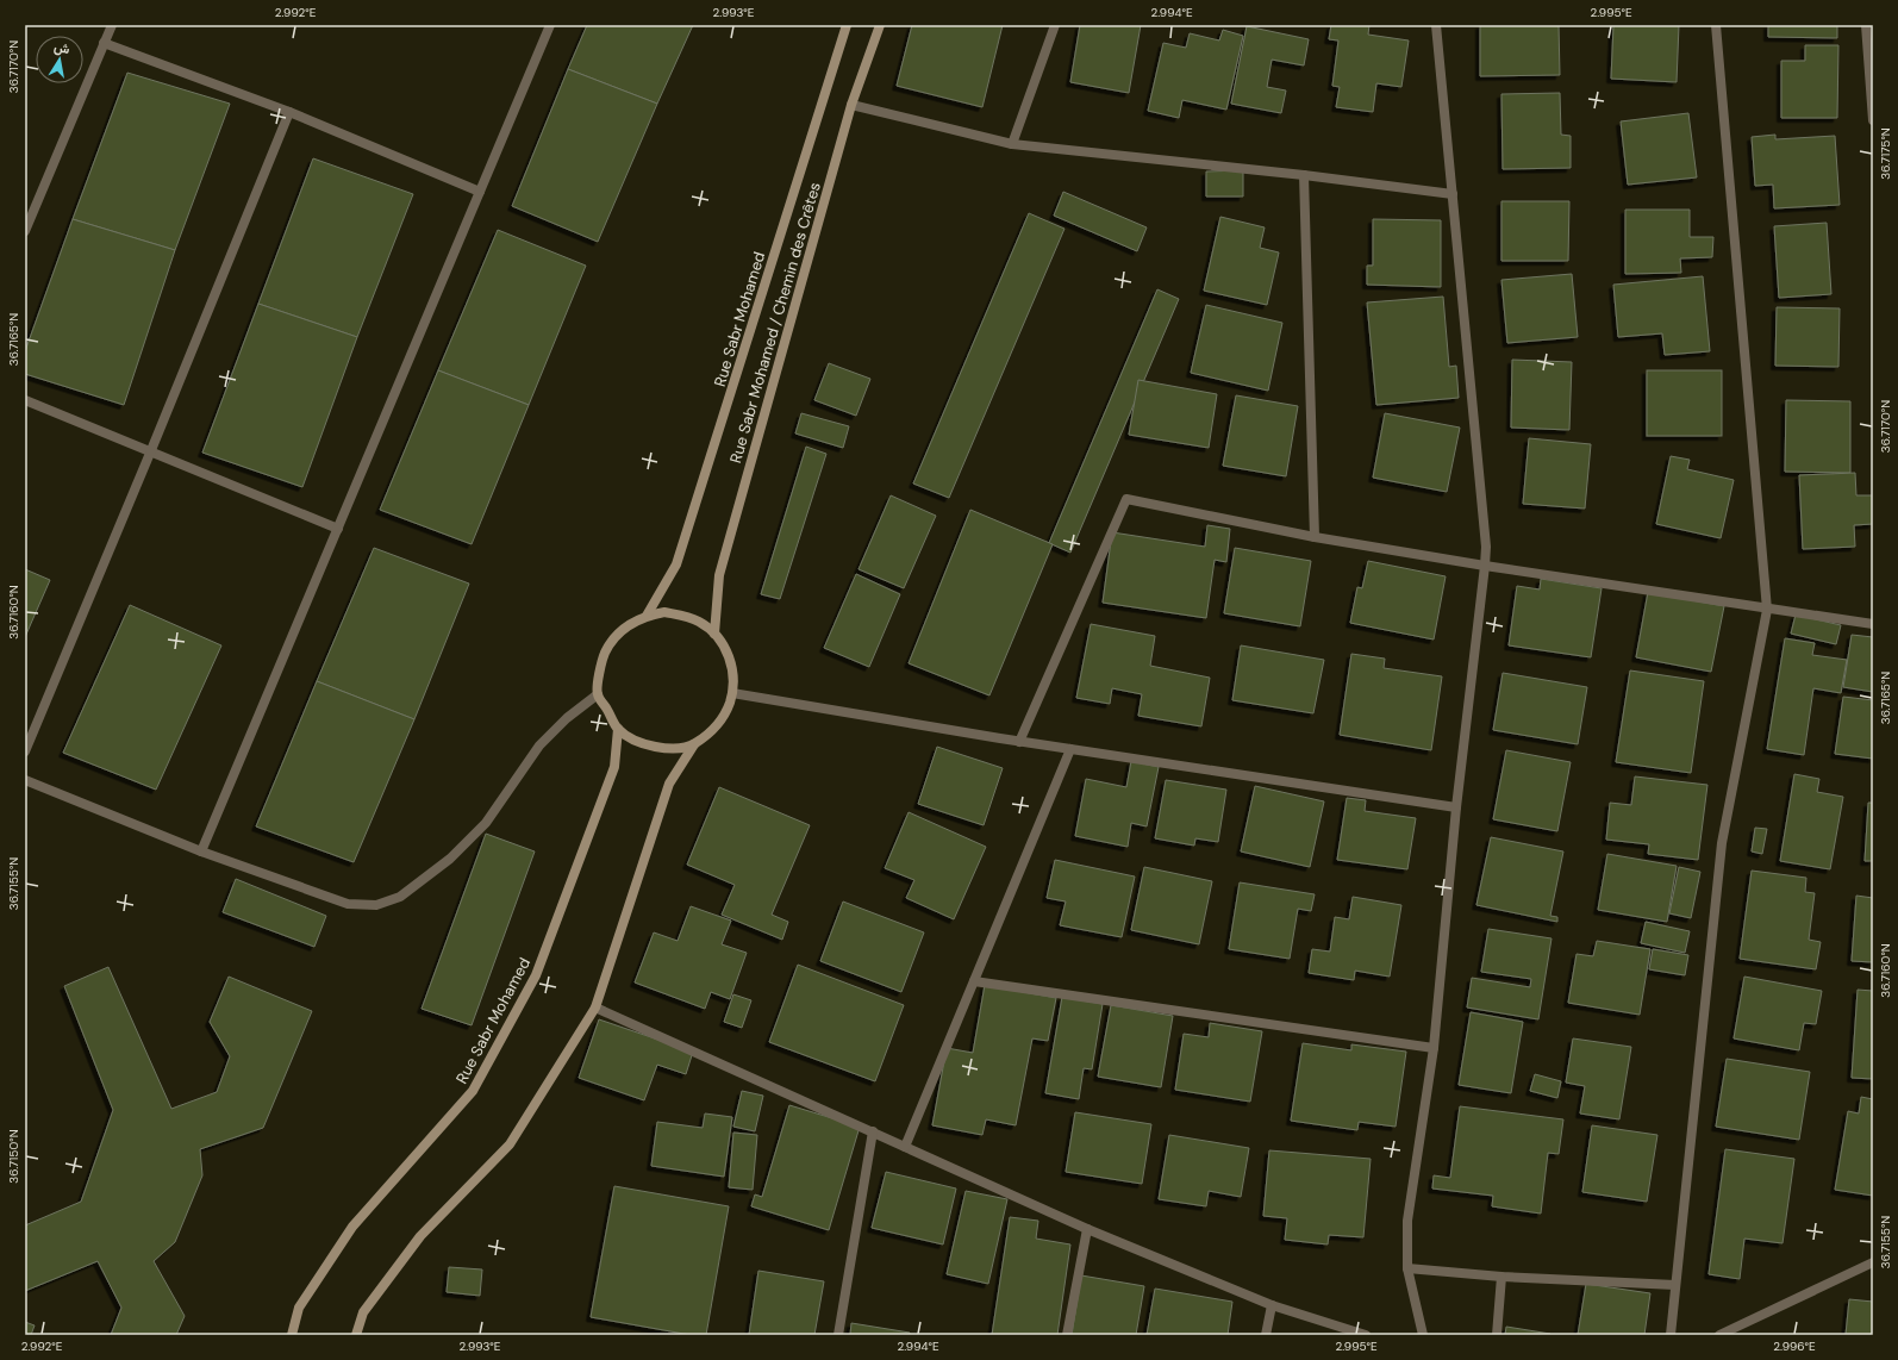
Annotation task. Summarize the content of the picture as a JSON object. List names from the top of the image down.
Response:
{
  "streets": {
    "main road": ["Rue Sabr Mohamed", "Rue Sabr Mohamed / Chemin des Crêtes"]
  },
  "crossings": [
    ["Rue Sabr Mohamed", "Rue Sabr Mohamed / Chemin des Crêtes"]
  ],
  "north": "top",
  "coordinates": [
    "2.992°E",
    "2.993°E",
    "2.994°E",
    "2.995°E",
    "36.7170°N",
    "36.7175°N",
    "36.7165°N",
    "36.7160°N",
    "36.7155°N",
    "36.7150°N",
    "2.996°E"
  ]
}
